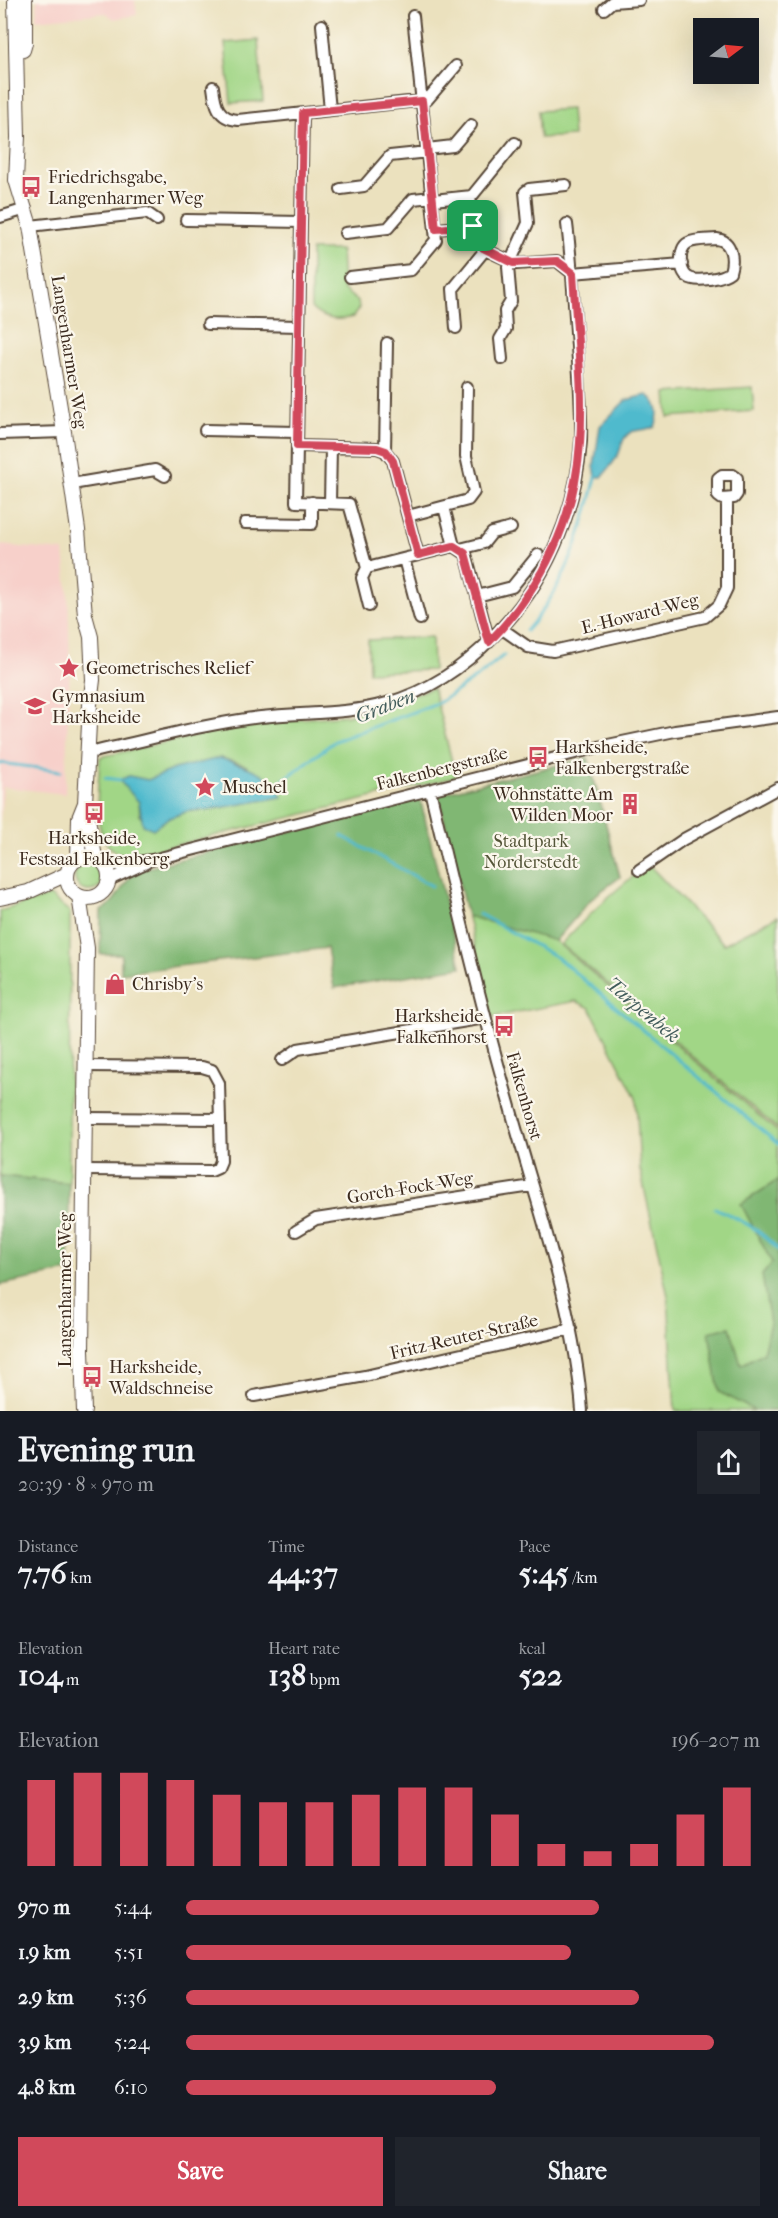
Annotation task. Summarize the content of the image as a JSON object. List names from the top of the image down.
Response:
{
  "streets": {
    "main road": ["Langenharmer Weg"],
    "street": [
      "E.-Howard-Weg",
      "Falkenbergstraße",
      "Falkenhorst",
      "Gorch-Fock-Weg",
      "Fritz-Reuter-Straße"
    ]
  },
  "crossings": [
    ["Langenharmer Weg", "Falkenbergstraße"],
    ["Falkenbergstraße", "Falkenhorst"],
    ["Falkenhorst", "Gorch-Fock-Weg"],
    ["Falkenhorst", "Fritz-Reuter-Straße"]
  ],
  "water": ["Graben", "Tarpenbek"],
  "parks": ["Stadtpark Norderstedt"],
  "places": {
    "bus stop": [
      "Friedrichsgabe, Langenharmer Weg",
      "Harksheide, Falkenbergstraße",
      "Harksheide, Festsaal Falkenberg",
      "Harksheide, Falkenhorst",
      "Harksheide, Waldschneise"
    ],
    "place": ["Geometrisches Relief", "Muschel"],
    "school or university": ["Gymnasium Harksheide"],
    "building": ["Wohnstätte Am Wilden Moor"],
    "shop": ["Chrisby's"]
  },
  "north": "right",
  "page": {
    "heading": ["Evening run", "20:39 · 8 × 970 m"],
    "stats": [
      ["Distance", "7.76 km"],
      ["Time", "44:37"],
      ["Pace", "5:45 /km"],
      ["Elevation", "104 m"],
      ["Heart rate", "138 bpm"],
      ["kcal", "522"]
    ],
    "chart": ["Elevation", "196–207 m"],
    "list": [
      {
        "name": "970 m",
        "note": "5:44"
      },
      {
        "name": "1.9 km",
        "note": "5:51"
      },
      {
        "name": "2.9 km",
        "note": "5:36"
      },
      {
        "name": "3.9 km",
        "note": "5:24"
      },
      {
        "name": "4.8 km",
        "note": "6:10"
      }
    ],
    "buttons": ["Save", "Share"]
  }
}
